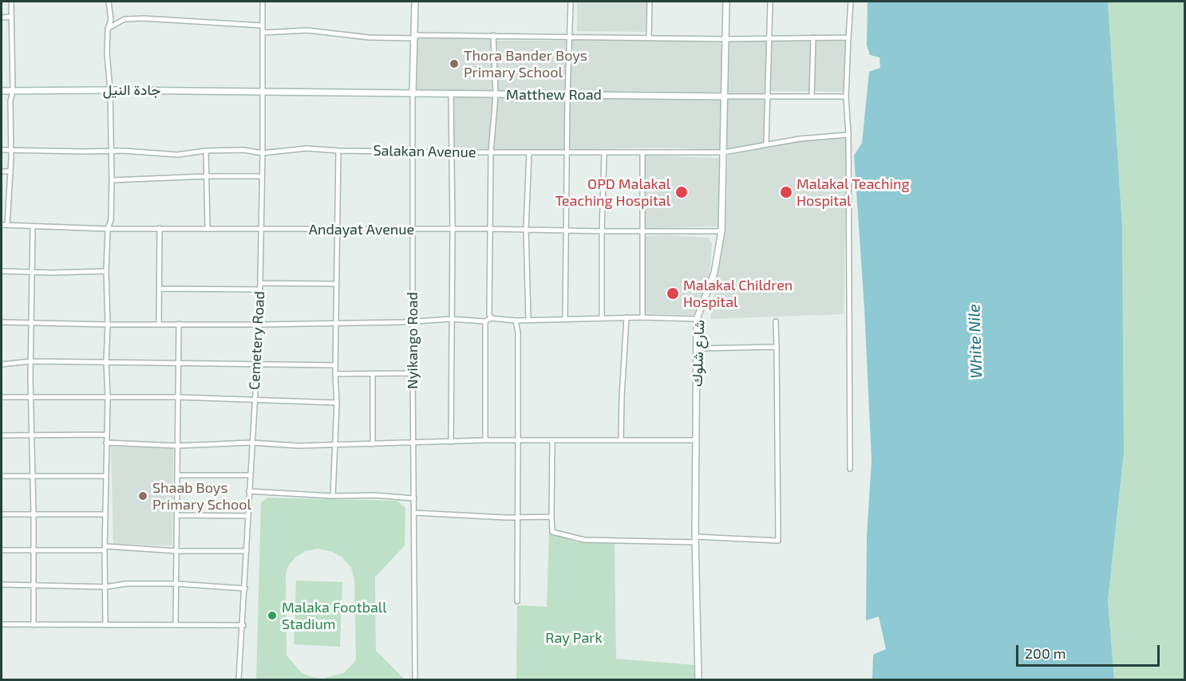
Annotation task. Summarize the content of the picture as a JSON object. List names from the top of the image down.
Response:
{
  "streets": {
    "street": [
      "جادة النيل",
      "Matthew Road",
      "Salakan Avenue",
      "Andayat Avenue",
      "Cemetery Road",
      "Nyikango Road",
      "شارع شلوك"
    ]
  },
  "crossings": [
    ["جادة النيل", "Matthew Road"],
    ["جادة النيل", "Cemetery Road"],
    ["Matthew Road", "Cemetery Road"],
    ["Matthew Road", "Nyikango Road"],
    ["Matthew Road", "شارع شلوك"],
    ["Salakan Avenue", "Cemetery Road"],
    ["Salakan Avenue", "Nyikango Road"],
    ["Salakan Avenue", "شارع شلوك"],
    ["Andayat Avenue", "Cemetery Road"],
    ["Andayat Avenue", "Nyikango Road"],
    ["Andayat Avenue", "شارع شلوك"]
  ],
  "water": ["White Nile"],
  "parks": ["Ray Park"],
  "places": [
    "Thora Bander Boys Primary School",
    "OPD Malakal Teaching Hospital",
    "Malakal Teaching Hospital",
    "Malakal Children Hospital",
    "Shaab Boys Primary School",
    "Malaka Football Stadium"
  ],
  "scale_bar": "200 m"
}
